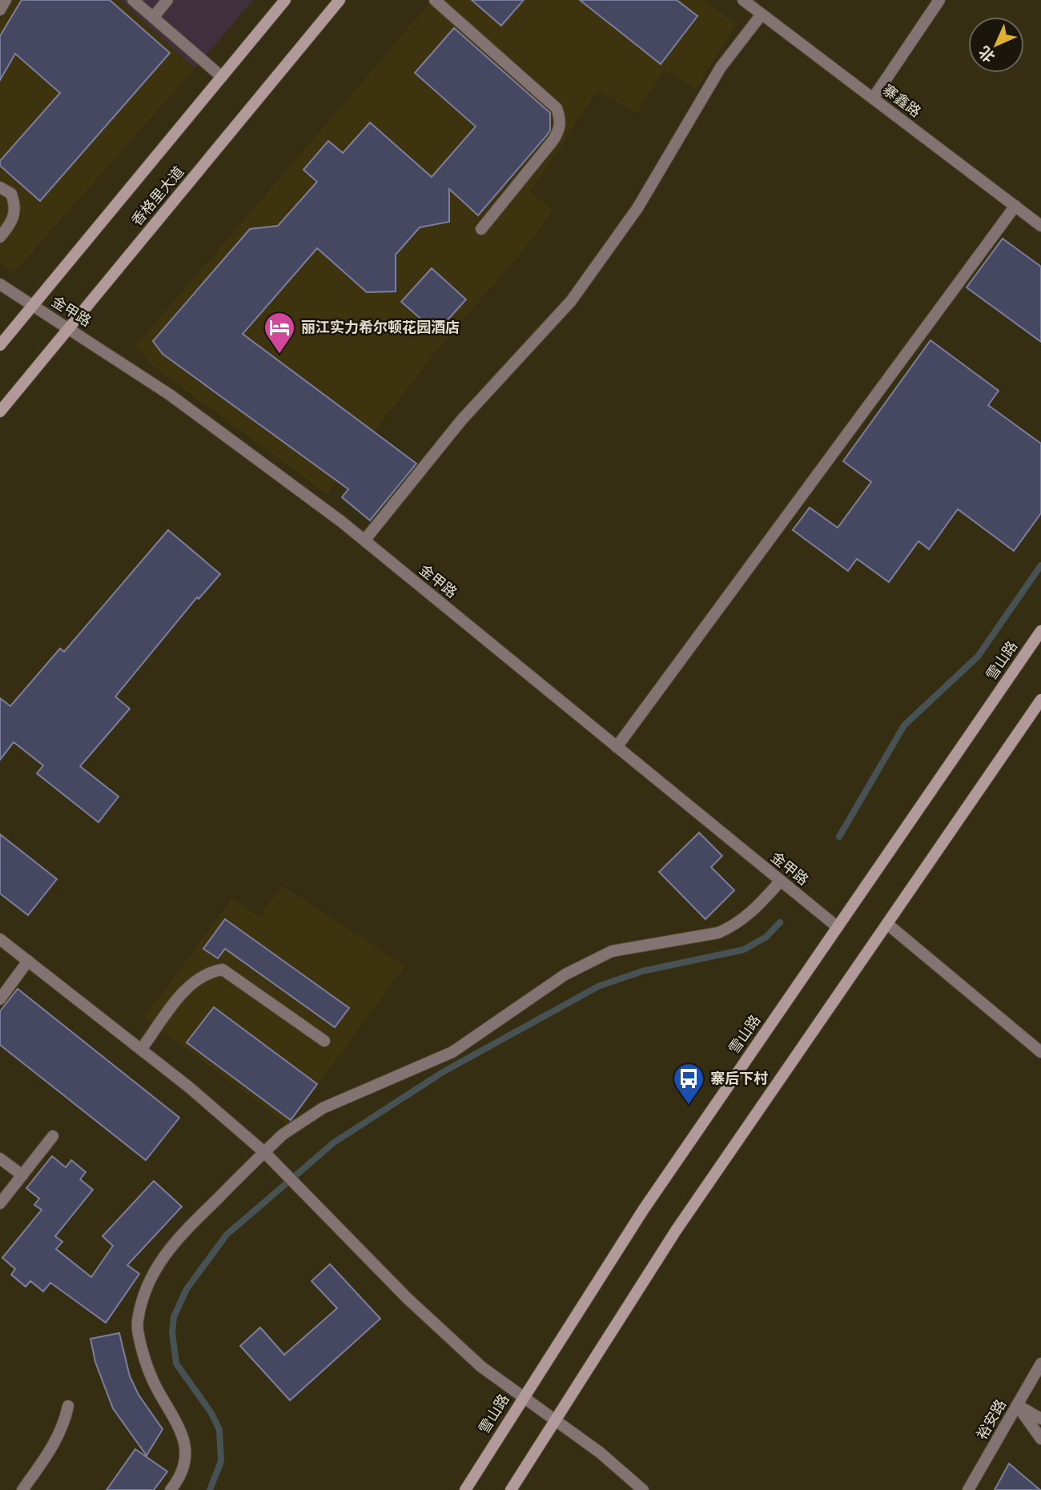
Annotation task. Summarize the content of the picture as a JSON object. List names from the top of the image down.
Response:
{
  "streets": {
    "main road": ["香格里大道", "雪山路"],
    "street": ["寨鑫路", "金甲路", "裕安路"]
  },
  "crossings": [
    ["香格里大道", "金甲路"],
    ["金甲路", "雪山路"]
  ],
  "places": {
    "hotel": ["丽江实力希尔顿花园酒店"],
    "bus stop": ["寨后下村"]
  },
  "north": "bottom left"
}
